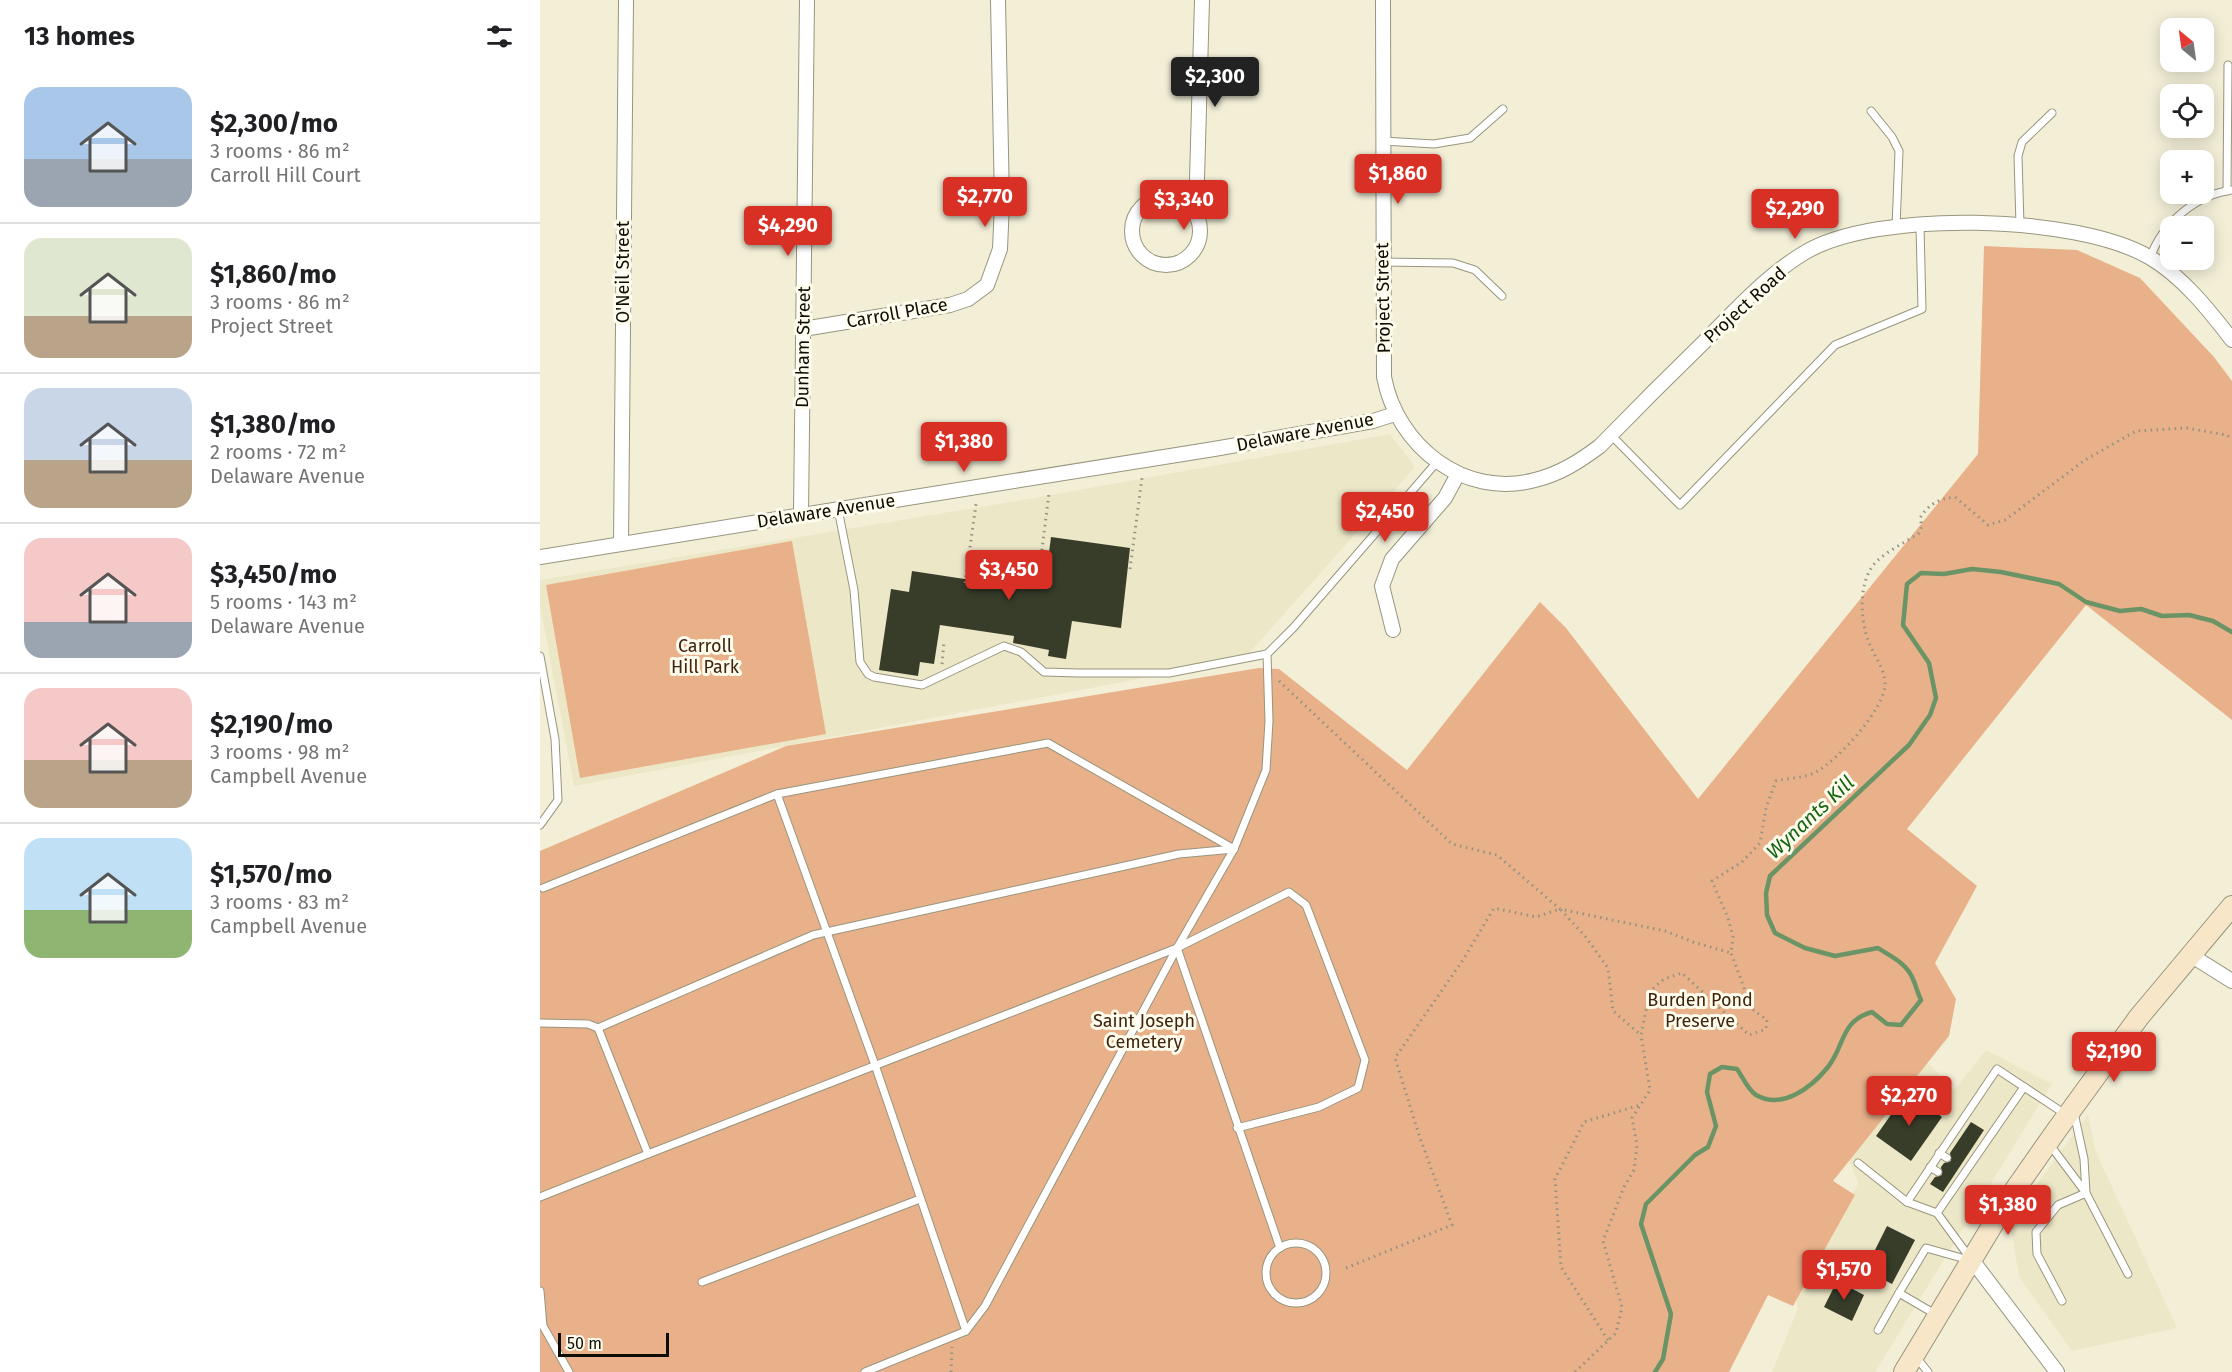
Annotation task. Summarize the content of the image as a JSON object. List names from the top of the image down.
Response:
{
  "streets": {
    "street": [
      "O'Neil Street",
      "Project Street",
      "Project Road",
      "Carroll Place",
      "Dunham Street",
      "Delaware Avenue"
    ]
  },
  "crossings": [
    ["O'Neil Street", "Delaware Avenue"],
    ["Project Street", "Project Road"],
    ["Project Street", "Delaware Avenue"],
    ["Project Road", "Delaware Avenue"],
    ["Carroll Place", "Dunham Street"],
    ["Dunham Street", "Delaware Avenue"]
  ],
  "water": ["Wynants Kill"],
  "parks": ["Carroll Hill Park", "Burden Pond Preserve", "Saint Joseph Cemetery"],
  "scale_bar": "50 m",
  "north": "top left",
  "page": {
    "heading": "13 homes",
    "map_buttons": ["+", "−"],
    "price": [
      "$2,300",
      "$1,860",
      "$2,770",
      "$3,340",
      "$2,290",
      "$4,290",
      "$1,380",
      "$2,450",
      "$3,450",
      "$2,190",
      "$2,270",
      "$1,380",
      "$1,570"
    ],
    "list": [
      {
        "name": "$2,300/mo",
        "note": "3 rooms · 86 m² · Carroll Hill Court"
      },
      {
        "name": "$1,860/mo",
        "note": "3 rooms · 86 m² · Project Street"
      },
      {
        "name": "$1,380/mo",
        "note": "2 rooms · 72 m² · Delaware Avenue"
      },
      {
        "name": "$3,450/mo",
        "note": "5 rooms · 143 m² · Delaware Avenue"
      },
      {
        "name": "$2,190/mo",
        "note": "3 rooms · 98 m² · Campbell Avenue"
      },
      {
        "name": "$1,570/mo",
        "note": "3 rooms · 83 m² · Campbell Avenue"
      }
    ],
    "scale": "50 m"
  }
}
